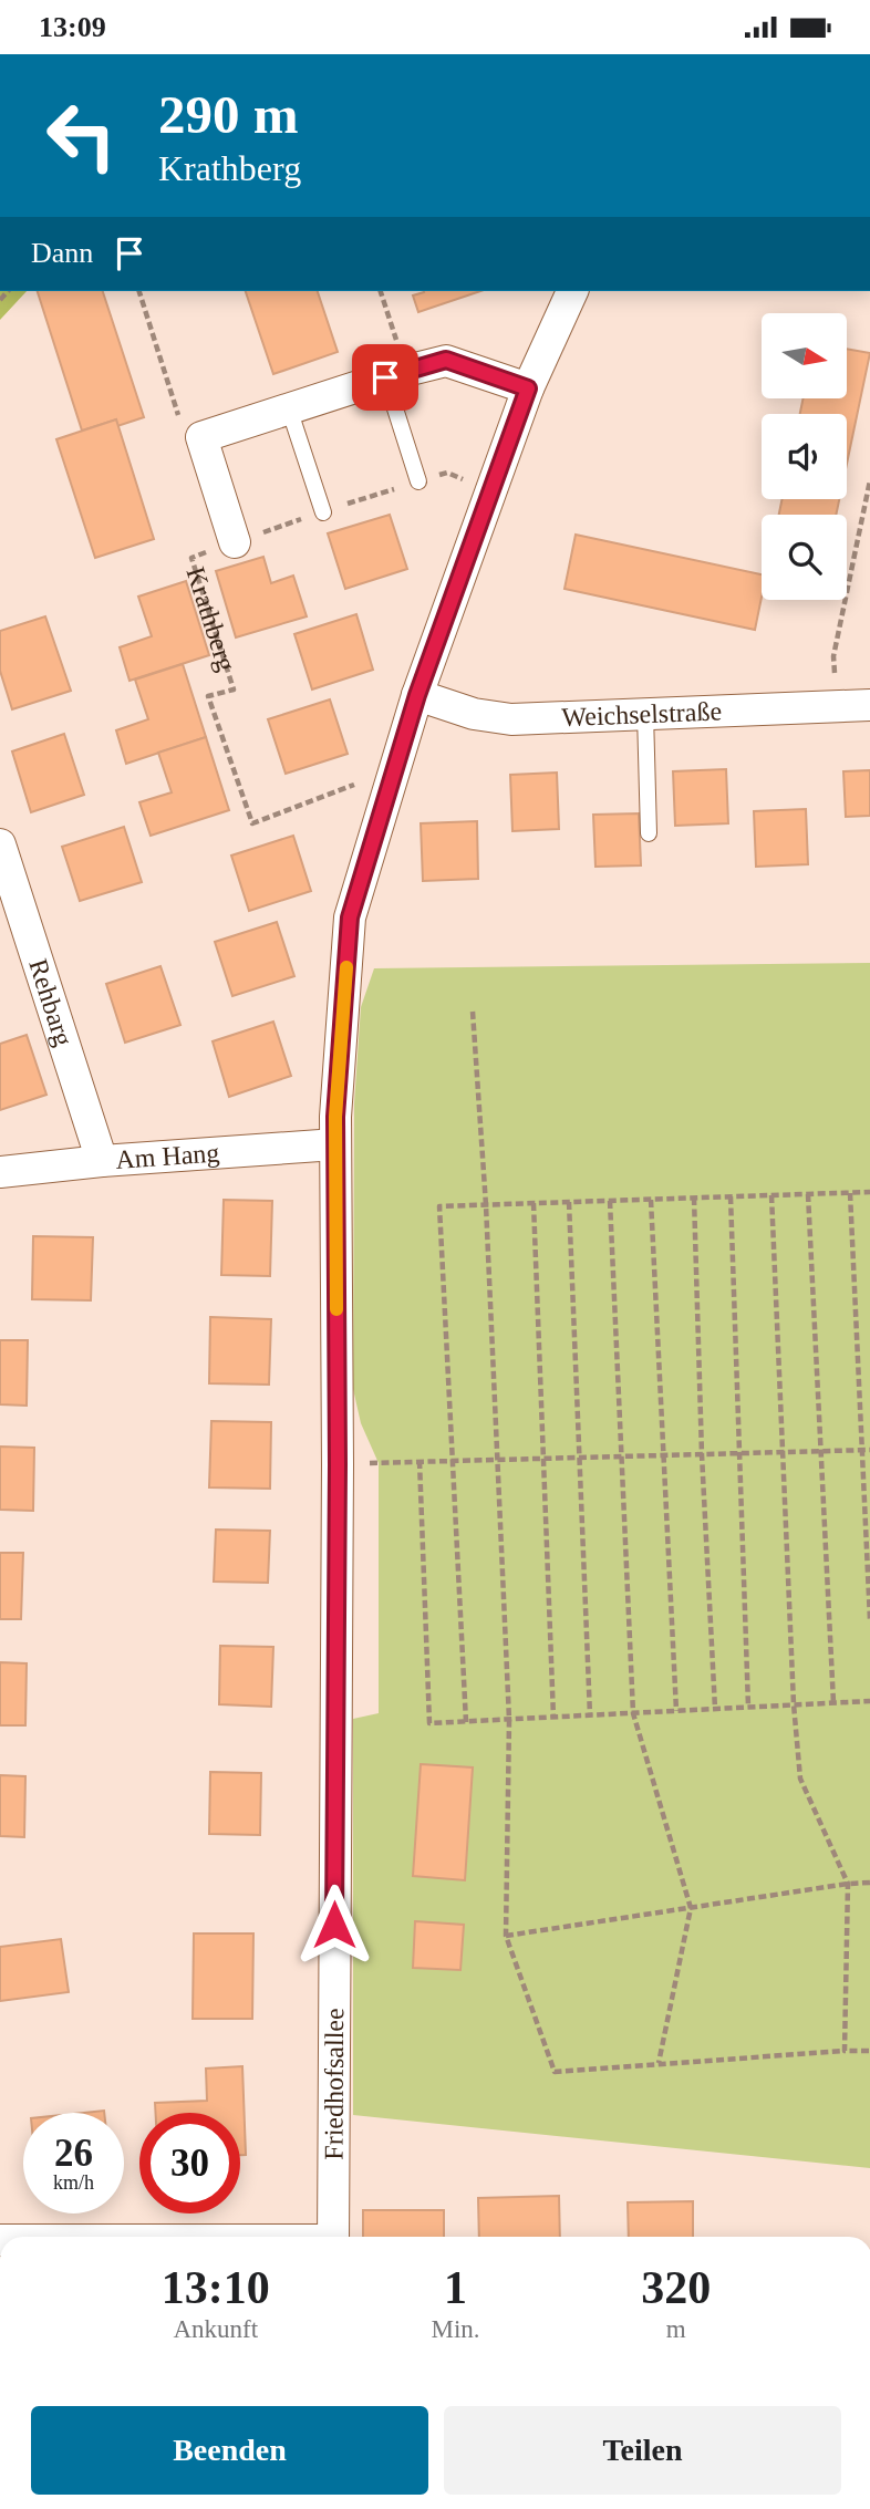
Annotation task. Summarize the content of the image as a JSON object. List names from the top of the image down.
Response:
{
  "streets": {
    "street": [
      "Krathberg",
      "Weichselstraße",
      "Rehbarg",
      "Am Hang",
      "Friedhofsallee"
    ]
  },
  "crossings": [
    ["Krathberg", "Friedhofsallee"],
    ["Weichselstraße", "Friedhofsallee"],
    ["Rehbarg", "Am Hang"],
    ["Am Hang", "Friedhofsallee"]
  ],
  "north": "right",
  "page": {
    "status": "13:09",
    "turn": ["290 m", "Krathberg"],
    "then": "Dann",
    "speed": "26 km/h",
    "limit": "30",
    "eta": [
      "13:10",
      "Ankunft",
      "1",
      "Min.",
      "320",
      "m"
    ],
    "buttons": ["Beenden", "Teilen"]
  }
}
